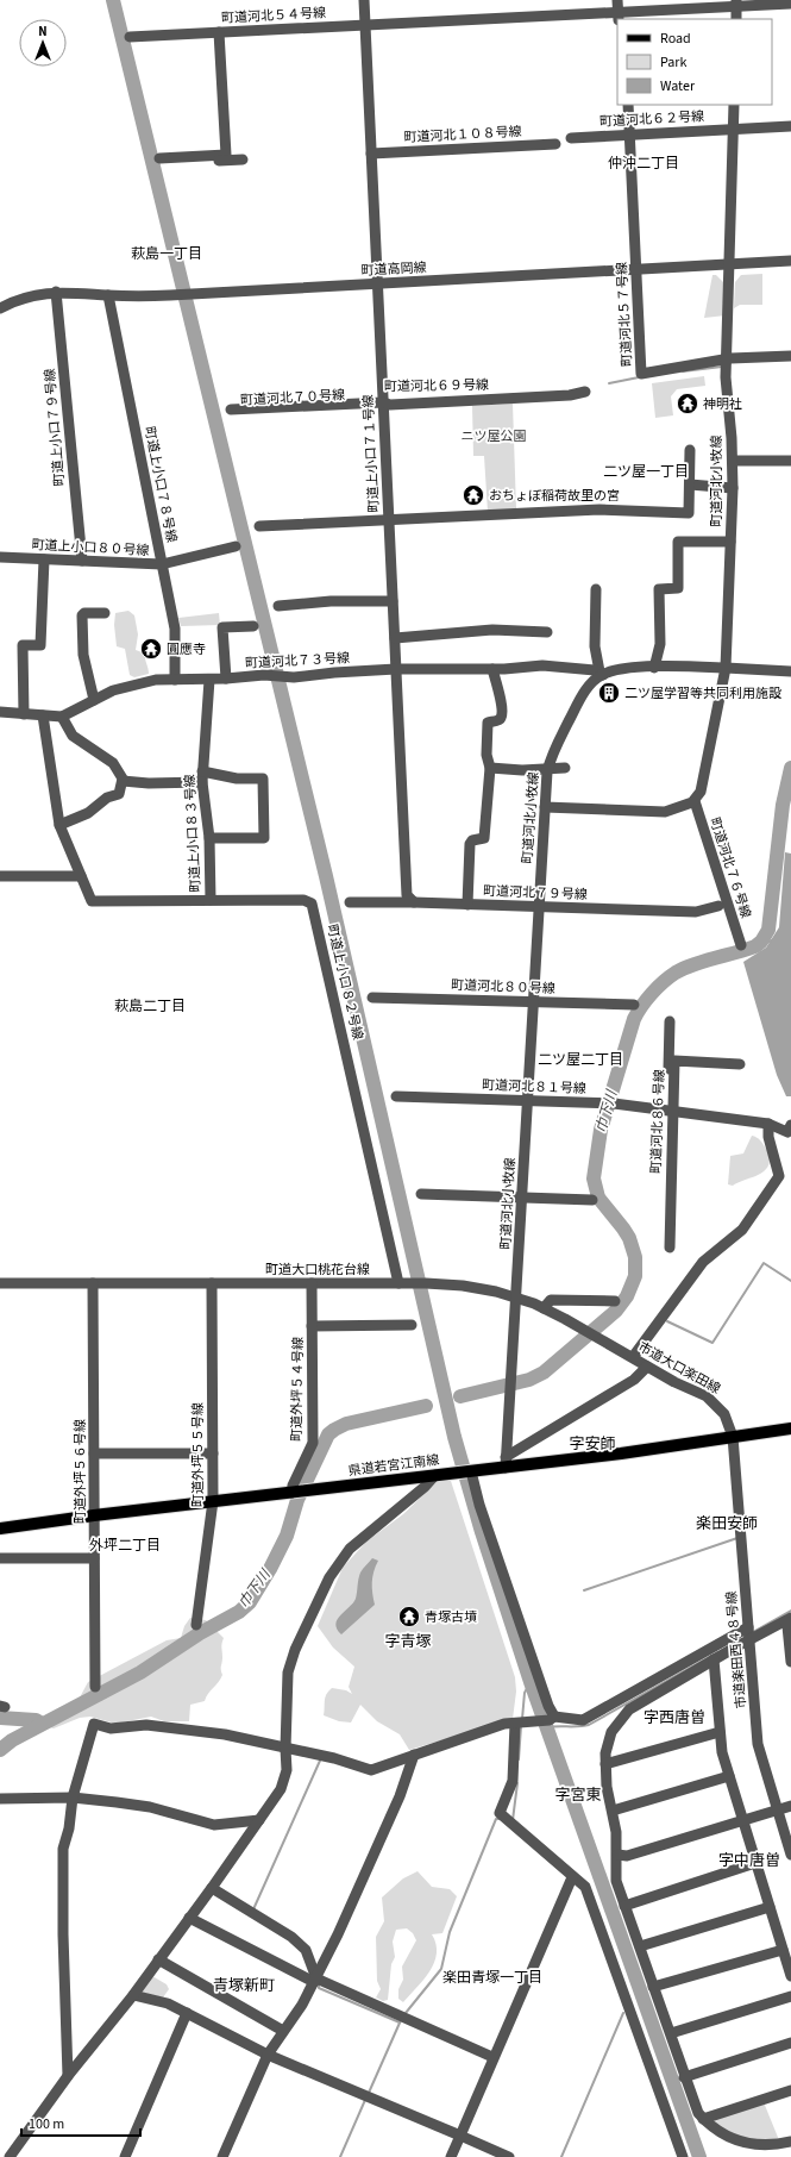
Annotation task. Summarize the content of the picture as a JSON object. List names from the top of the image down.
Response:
{
  "streets": {
    "main road": ["県道若宮江南線"],
    "street": [
      "町道河北５４号線",
      "町道河北６２号線",
      "町道河北１０８号線",
      "町道高岡線",
      "町道河北５７号線",
      "町道河北６９号線",
      "町道上小口７９号線",
      "町道上小口７１号線",
      "町道河北小牧線",
      "町道上小口７８号線",
      "町道上小口８０号線",
      "町道河北７３号線",
      "町道上小口８３号線",
      "町道河北７６号線",
      "町道河北７９号線",
      "町道上小口８２号線",
      "町道河北８０号線",
      "町道河北８１号線",
      "町道河北８６号線",
      "町道大口桃花台線",
      "市道大口楽田線",
      "町道外坪５４号線",
      "町道外坪５５号線",
      "町道外坪５６号線",
      "市道楽田西４８号線"
    ]
  },
  "crossings": [
    ["町道河北５４号線", "町道上小口７１号線"],
    ["町道河北６２号線", "町道河北小牧線"],
    ["町道河北１０８号線", "町道上小口７１号線"],
    ["町道高岡線", "町道河北５７号線"],
    ["町道高岡線", "町道上小口７９号線"],
    ["町道高岡線", "町道上小口７１号線"],
    ["町道高岡線", "町道河北小牧線"],
    ["町道高岡線", "町道上小口７８号線"],
    ["町道河北５７号線", "町道河北小牧線"],
    ["町道河北６９号線", "町道上小口７１号線"],
    ["町道上小口７９号線", "町道上小口８０号線"],
    ["町道上小口７１号線", "町道河北７３号線"],
    ["町道上小口７１号線", "町道河北７９号線"],
    ["町道河北小牧線", "町道河北７３号線"],
    ["町道河北小牧線", "町道河北７６号線"],
    ["町道河北小牧線", "町道河北７９号線"],
    ["町道河北小牧線", "町道河北８０号線"],
    ["町道河北小牧線", "町道河北８１号線"],
    ["町道河北小牧線", "町道大口桃花台線"],
    ["町道河北小牧線", "県道若宮江南線"],
    ["町道上小口７８号線", "町道上小口８０号線"],
    ["町道上小口７８号線", "町道河北７３号線"],
    ["町道河北７３号線", "町道上小口８３号線"],
    ["町道上小口８３号線", "町道上小口８２号線"],
    ["町道上小口８２号線", "町道大口桃花台線"],
    ["町道河北８１号線", "町道河北８６号線"],
    ["町道大口桃花台線", "市道大口楽田線"],
    ["町道大口桃花台線", "町道外坪５４号線"],
    ["町道大口桃花台線", "町道外坪５５号線"],
    ["町道大口桃花台線", "町道外坪５６号線"],
    ["市道大口楽田線", "県道若宮江南線"],
    ["市道大口楽田線", "市道楽田西４８号線"],
    ["町道外坪５４号線", "県道若宮江南線"],
    ["町道外坪５５号線", "県道若宮江南線"],
    ["県道若宮江南線", "町道外坪５６号線"],
    ["県道若宮江南線", "市道楽田西４８号線"]
  ],
  "districts": [
    "仲沖二丁目",
    "萩島一丁目",
    "二ツ屋一丁目",
    "萩島二丁目",
    "二ツ屋二丁目",
    "字安師",
    "楽田安師",
    "外坪二丁目",
    "字青塚",
    "字西唐曽",
    "字宮東",
    "字中唐曽",
    "楽田青塚一丁目",
    "青塚新町"
  ],
  "water": ["巾下川"],
  "parks": ["ニツ屋公園"],
  "places": {
    "temple": [
      "神明社",
      "おちょぼ稲荷故里の宮",
      "圓應寺",
      "青塚古墳"
    ],
    "building": ["二ツ屋学習等共同利用施設"]
  },
  "legend": ["Road", "Park", "Water"],
  "scale_bar": "100 m",
  "north": "top"
}
